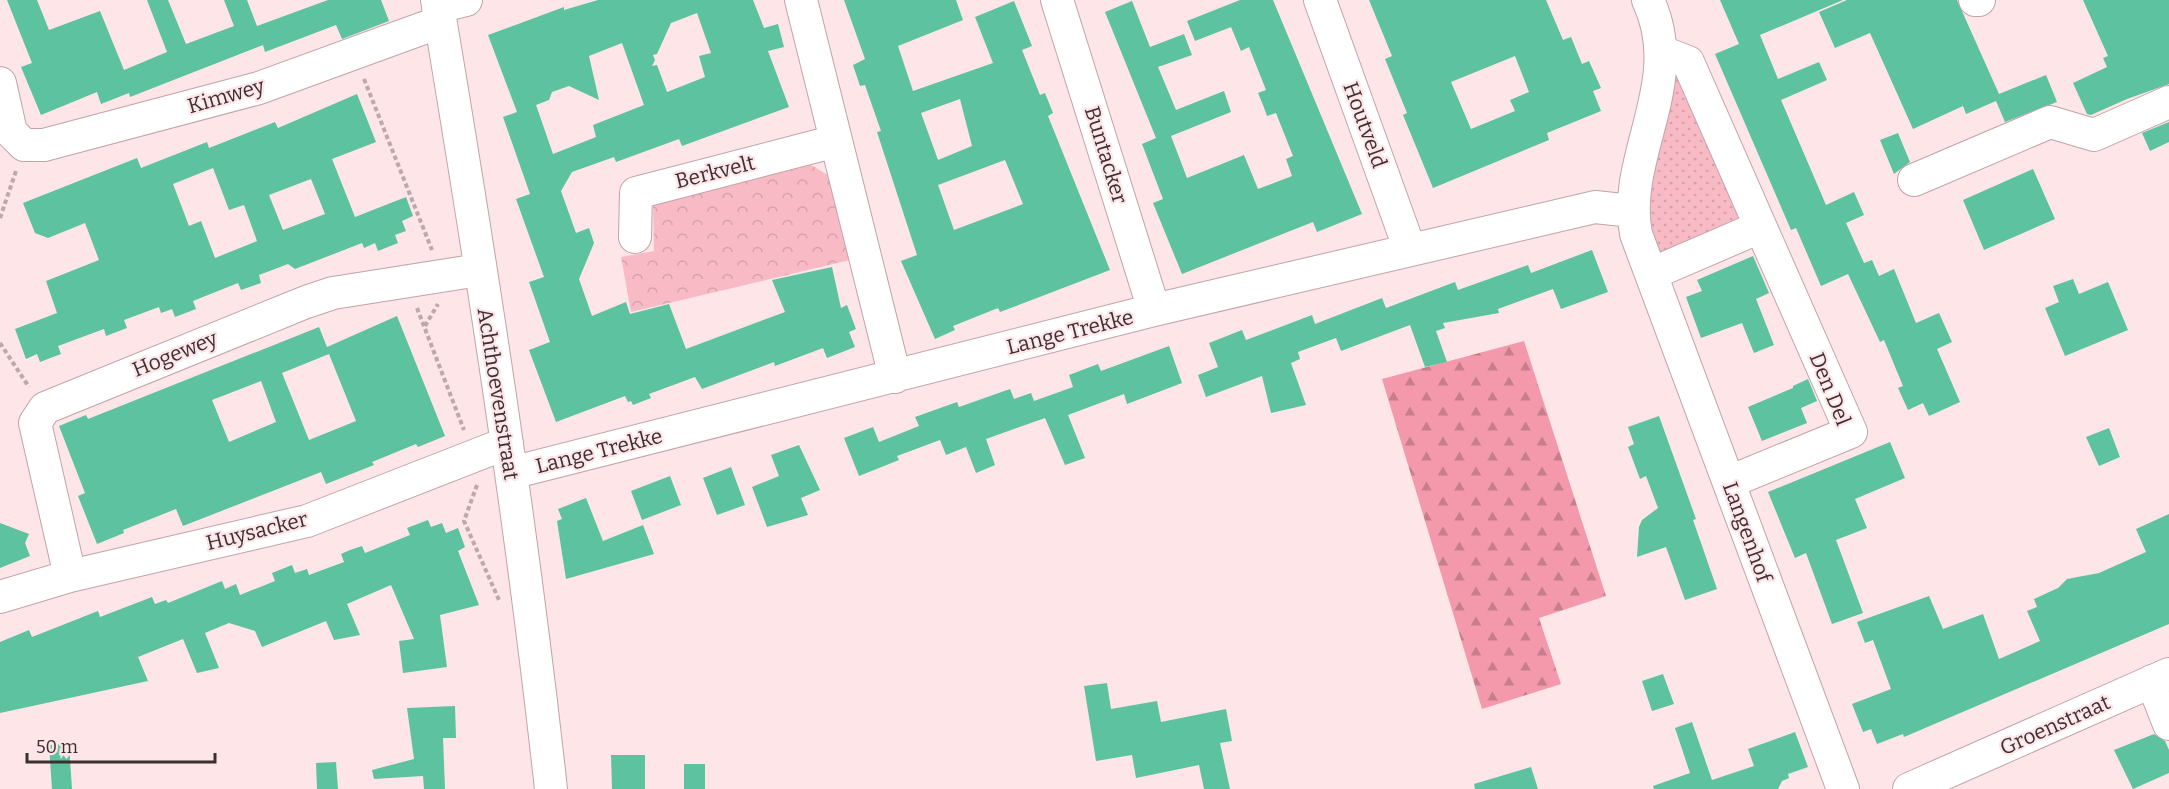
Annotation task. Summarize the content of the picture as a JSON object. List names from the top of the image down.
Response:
{
  "streets": {
    "street": [
      "Kimwey",
      "Houtveld",
      "Buntacker",
      "Berkvelt",
      "Lange Trekke",
      "Hogewey",
      "Den Del",
      "Achthoevenstraat",
      "Huysacker",
      "Langenhof",
      "Groenstraat"
    ]
  },
  "crossings": [
    ["Kimwey", "Achthoevenstraat"],
    ["Houtveld", "Lange Trekke"],
    ["Buntacker", "Lange Trekke"],
    ["Lange Trekke", "Achthoevenstraat"],
    ["Lange Trekke", "Huysacker"],
    ["Lange Trekke", "Langenhof"],
    ["Hogewey", "Achthoevenstraat"],
    ["Den Del", "Langenhof"],
    ["Achthoevenstraat", "Huysacker"]
  ],
  "scale_bar": "50 m"
}
